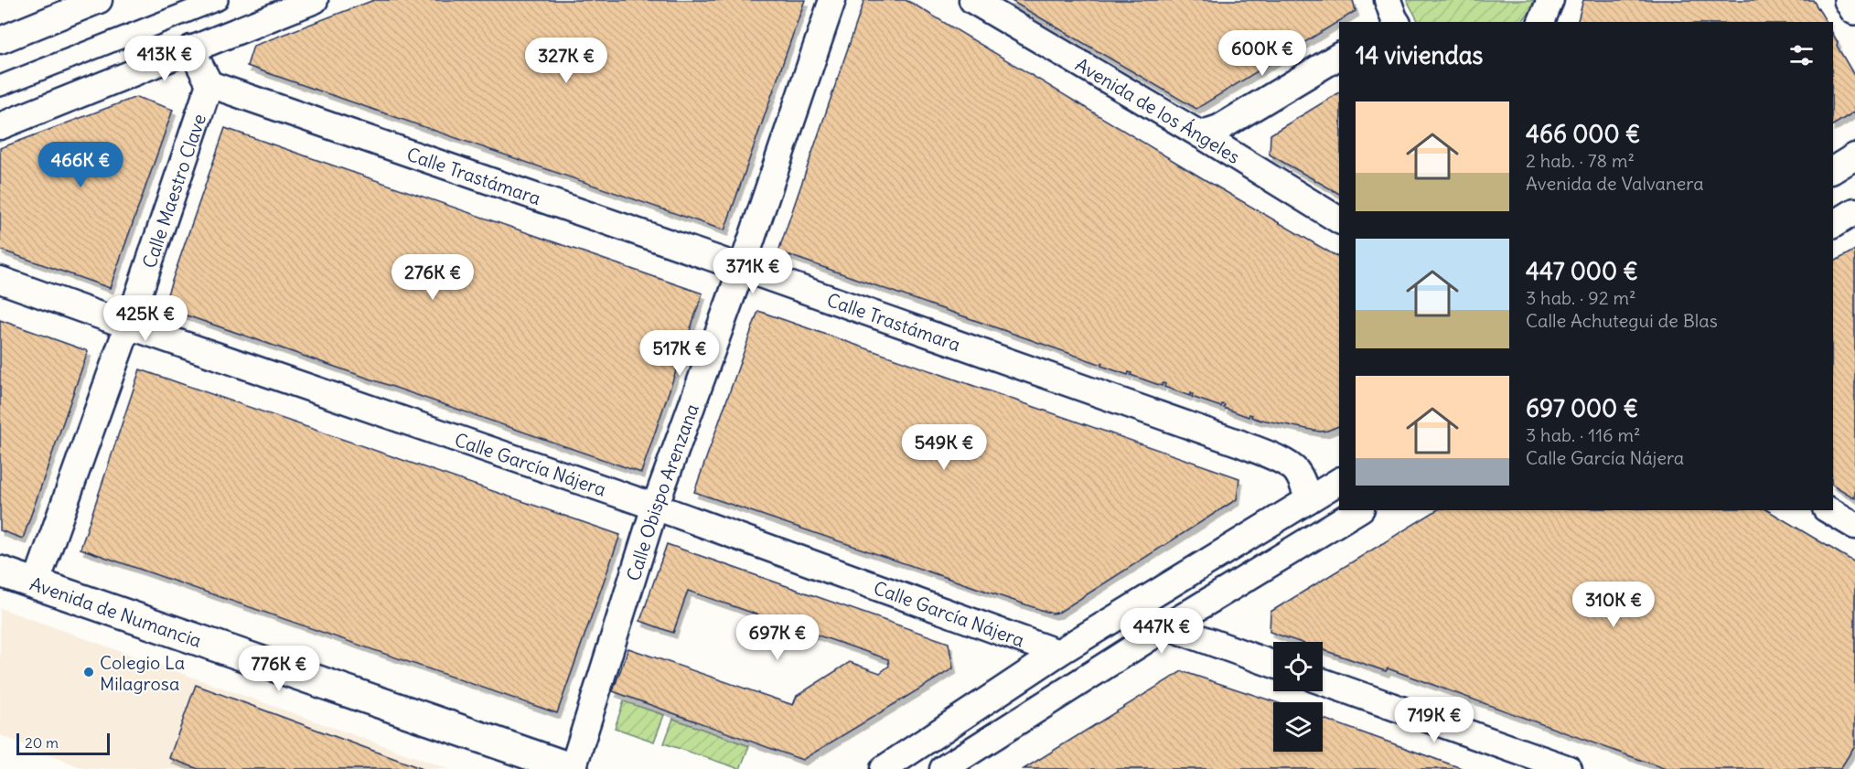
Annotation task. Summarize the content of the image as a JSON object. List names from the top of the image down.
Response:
{
  "streets": {
    "street": [
      "Avenida de los Ángeles",
      "Calle Trastámara",
      "Calle Maestro Clave",
      "Calle García Nájera",
      "Calle Obispo Arenzana",
      "Avenida de Numancia"
    ]
  },
  "crossings": [
    ["Calle Trastámara", "Calle Maestro Clave"],
    ["Calle Trastámara", "Calle Obispo Arenzana"],
    ["Calle Maestro Clave", "Calle García Nájera"],
    ["Calle Maestro Clave", "Avenida de Numancia"],
    ["Calle García Nájera", "Calle Obispo Arenzana"],
    ["Calle Obispo Arenzana", "Avenida de Numancia"]
  ],
  "places": ["Colegio La Milagrosa"],
  "scale_bar": "20 m",
  "page": {
    "heading": "14 viviendas",
    "price": [
      "600K €",
      "413K €",
      "327K €",
      "466K €",
      "371K €",
      "276K €",
      "425K €",
      "517K €",
      "549K €",
      "310K €",
      "447K €",
      "697K €",
      "776K €",
      "719K €"
    ],
    "list": [
      {
        "name": "466 000 €",
        "note": "2 hab. · 78 m² · Avenida de Valvanera"
      },
      {
        "name": "447 000 €",
        "note": "3 hab. · 92 m² · Calle Achutegui de Blas"
      },
      {
        "name": "697 000 €",
        "note": "3 hab. · 116 m² · Calle García Nájera"
      }
    ],
    "scale": "20 m"
  }
}
